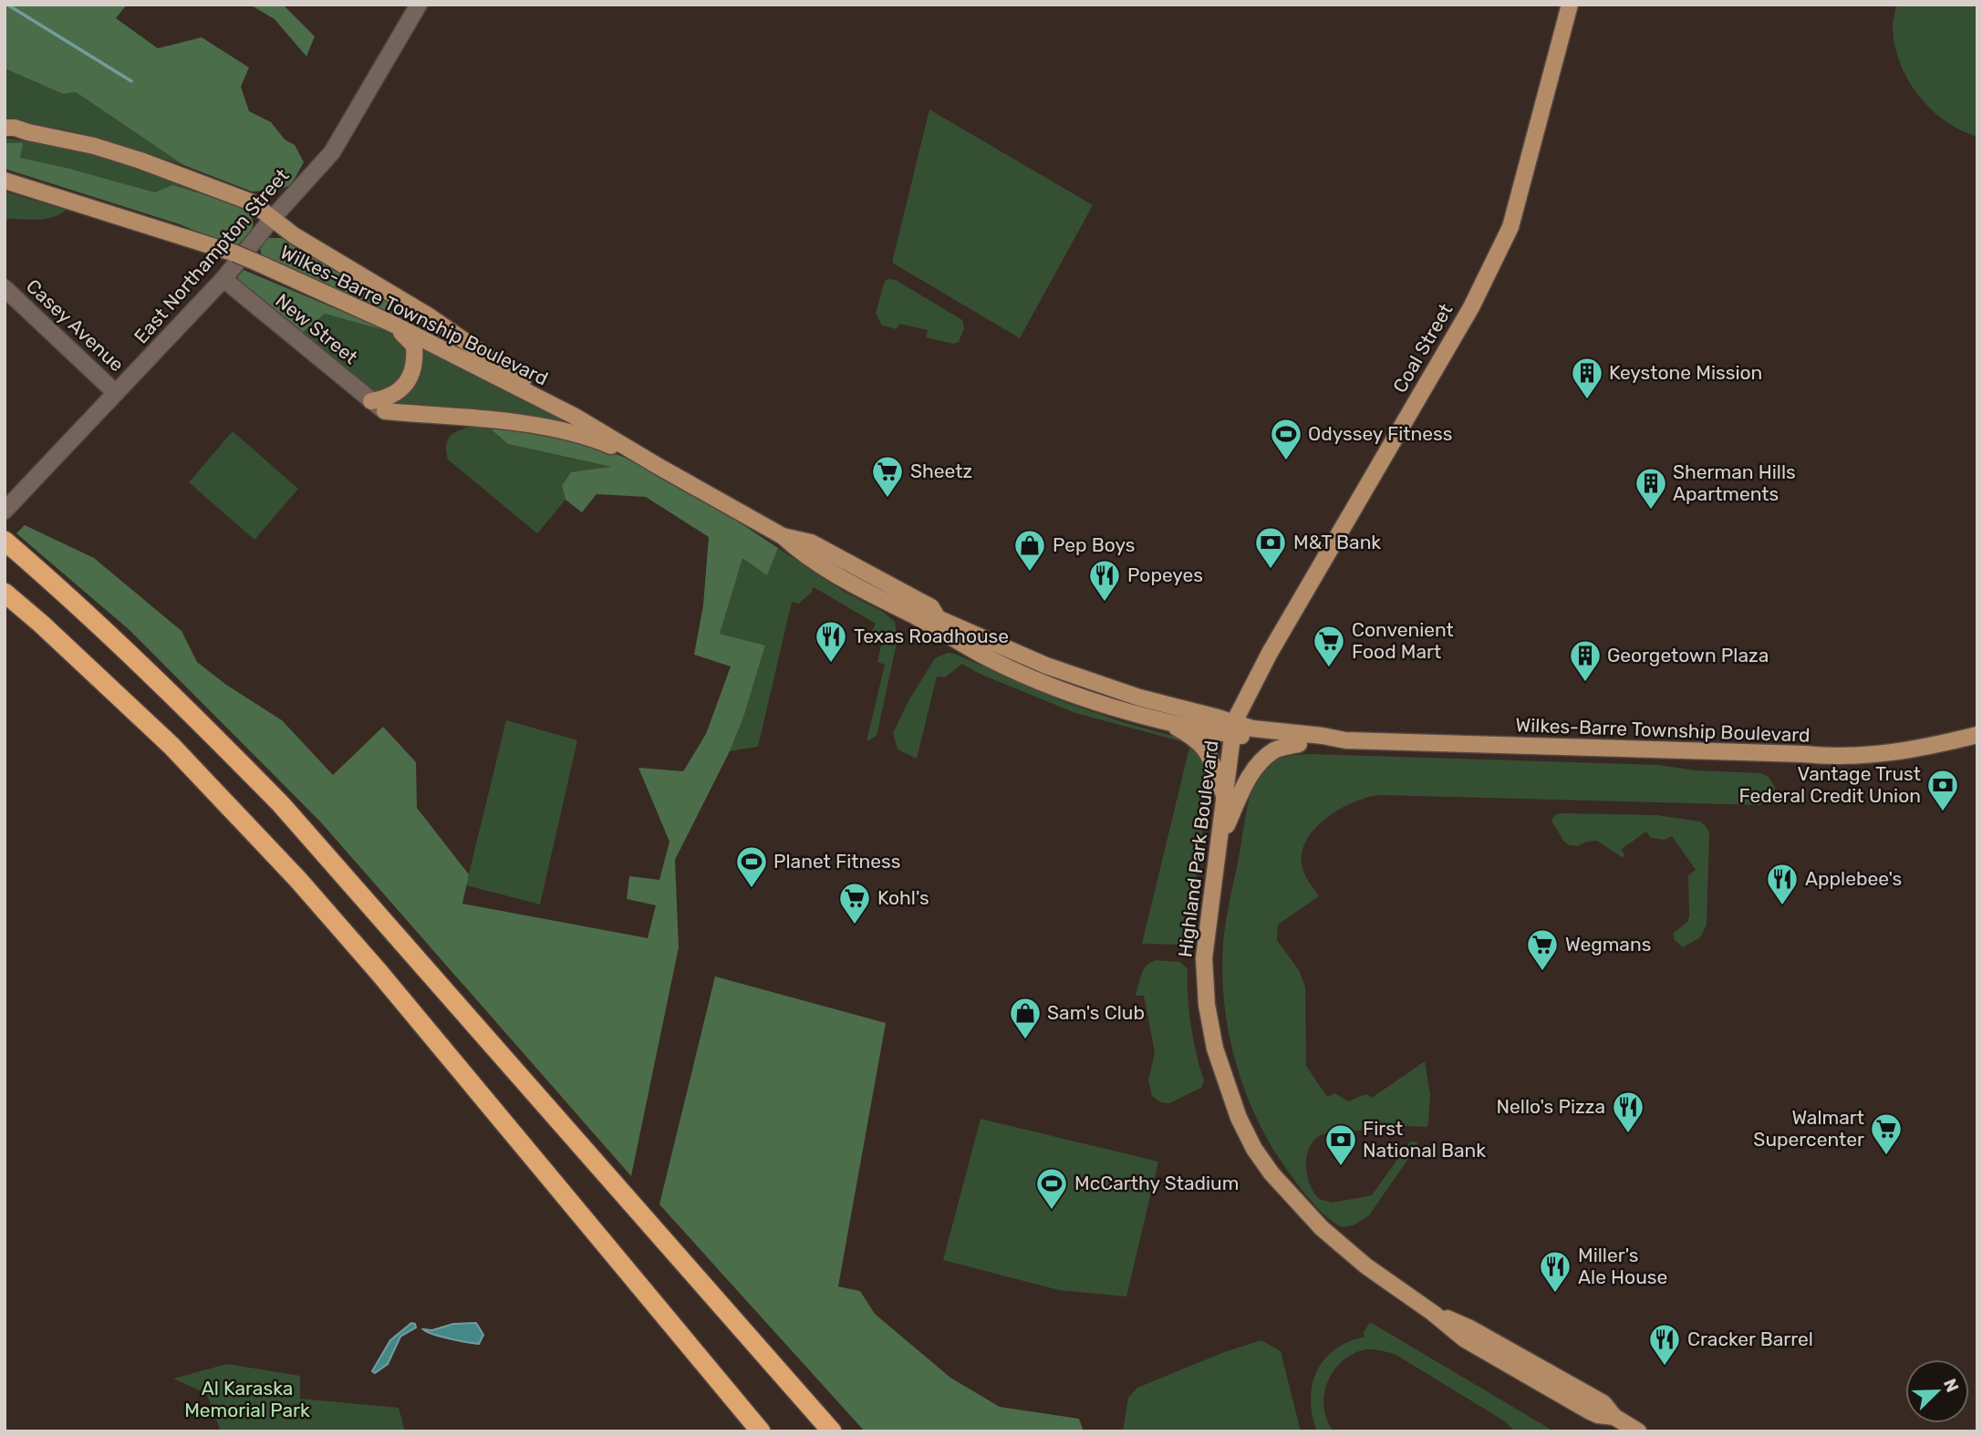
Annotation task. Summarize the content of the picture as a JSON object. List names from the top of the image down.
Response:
{
  "streets": {
    "main road": [
      "East Northampton Street",
      "Wilkes-Barre Township Boulevard",
      "Casey Avenue",
      "New Street",
      "Coal Street",
      "Highland Park Boulevard"
    ]
  },
  "crossings": [
    ["East Northampton Street", "Casey Avenue"],
    ["East Northampton Street", "New Street"],
    ["Wilkes-Barre Township Boulevard", "Coal Street"],
    ["Wilkes-Barre Township Boulevard", "Highland Park Boulevard"],
    ["Coal Street", "Highland Park Boulevard"]
  ],
  "parks": ["Al Karaska Memorial Park"],
  "places": {
    "building": ["Keystone Mission", "Sherman Hills Apartments", "Georgetown Plaza"],
    "sports": ["Odyssey Fitness", "Planet Fitness", "McCarthy Stadium"],
    "supermarket": [
      "Sheetz",
      "Convenient Food Mart",
      "Kohl's",
      "Wegmans",
      "Walmart Supercenter"
    ],
    "bank": ["M&T Bank", "Vantage Trust Federal Credit Union", "First National Bank"],
    "shop": ["Pep Boys", "Sam's Club"],
    "restaurant": [
      "Popeyes",
      "Texas Roadhouse",
      "Applebee's",
      "Nello's Pizza",
      "Miller's Ale House",
      "Cracker Barrel"
    ]
  },
  "north": "top right"
}
